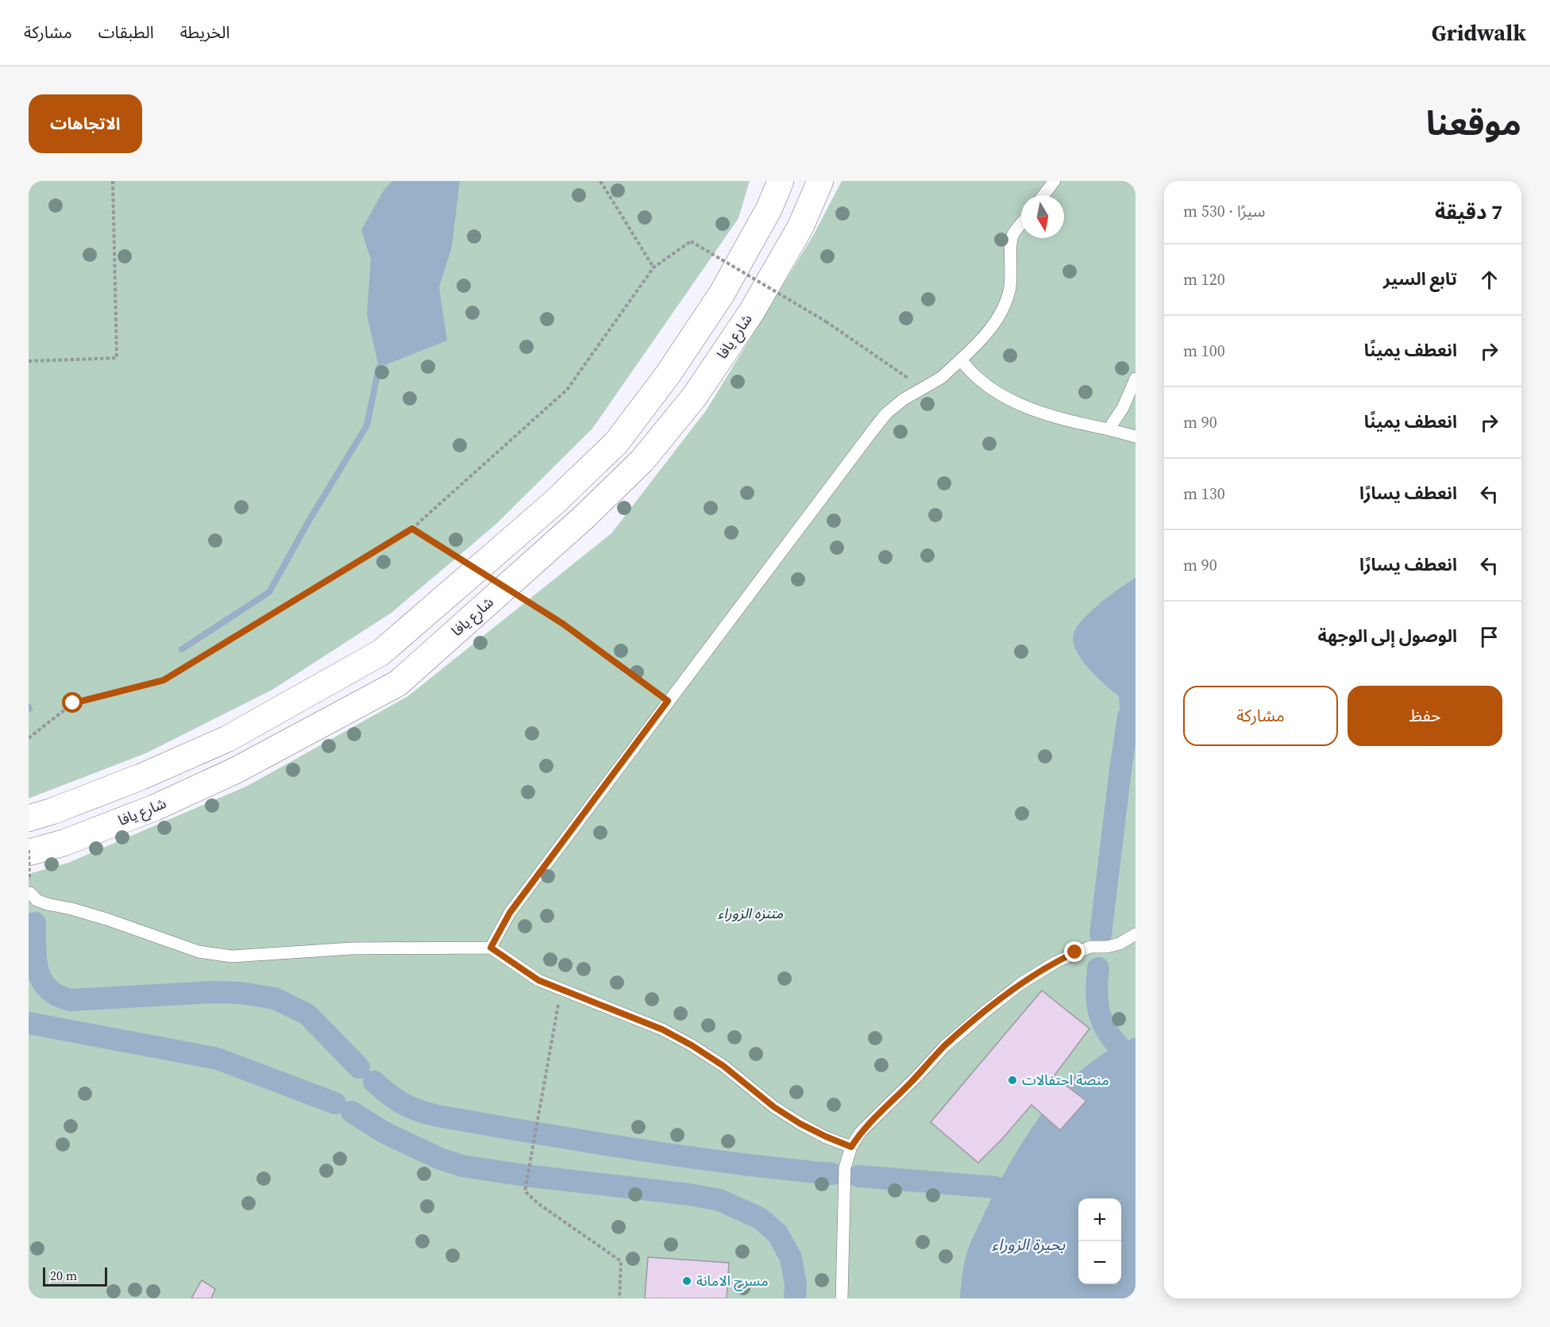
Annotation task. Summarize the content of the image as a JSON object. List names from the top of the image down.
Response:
{
  "streets": {
    "highway": ["شارع يافا"]
  },
  "water": ["بحيرة الزوراء"],
  "parks": ["متنزه الزوراء"],
  "places": ["منصة احتفالات", "مسرح الامانة"],
  "scale_bar": "20 m",
  "north": "bottom",
  "page": {
    "header": "Gridwalk",
    "nav": ["الخريطة", "الطبقات", "مشاركة"],
    "title": "موقعنا",
    "buttons": [
      "الاتجاهات",
      ["حفظ", "مشاركة"]
    ],
    "heading": ["7 دقيقة", "سيرًا · 530 m"],
    "list": [
      ["تابع السير", "120 m"],
      ["انعطف يمينًا", "100 m"],
      ["انعطف يمينًا", "90 m"],
      ["انعطف يسارًا", "130 m"],
      ["انعطف يسارًا", "90 m"],
      "الوصول إلى الوجهة"
    ],
    "map_buttons": ["+", "−"],
    "scale": "20 m"
  }
}
